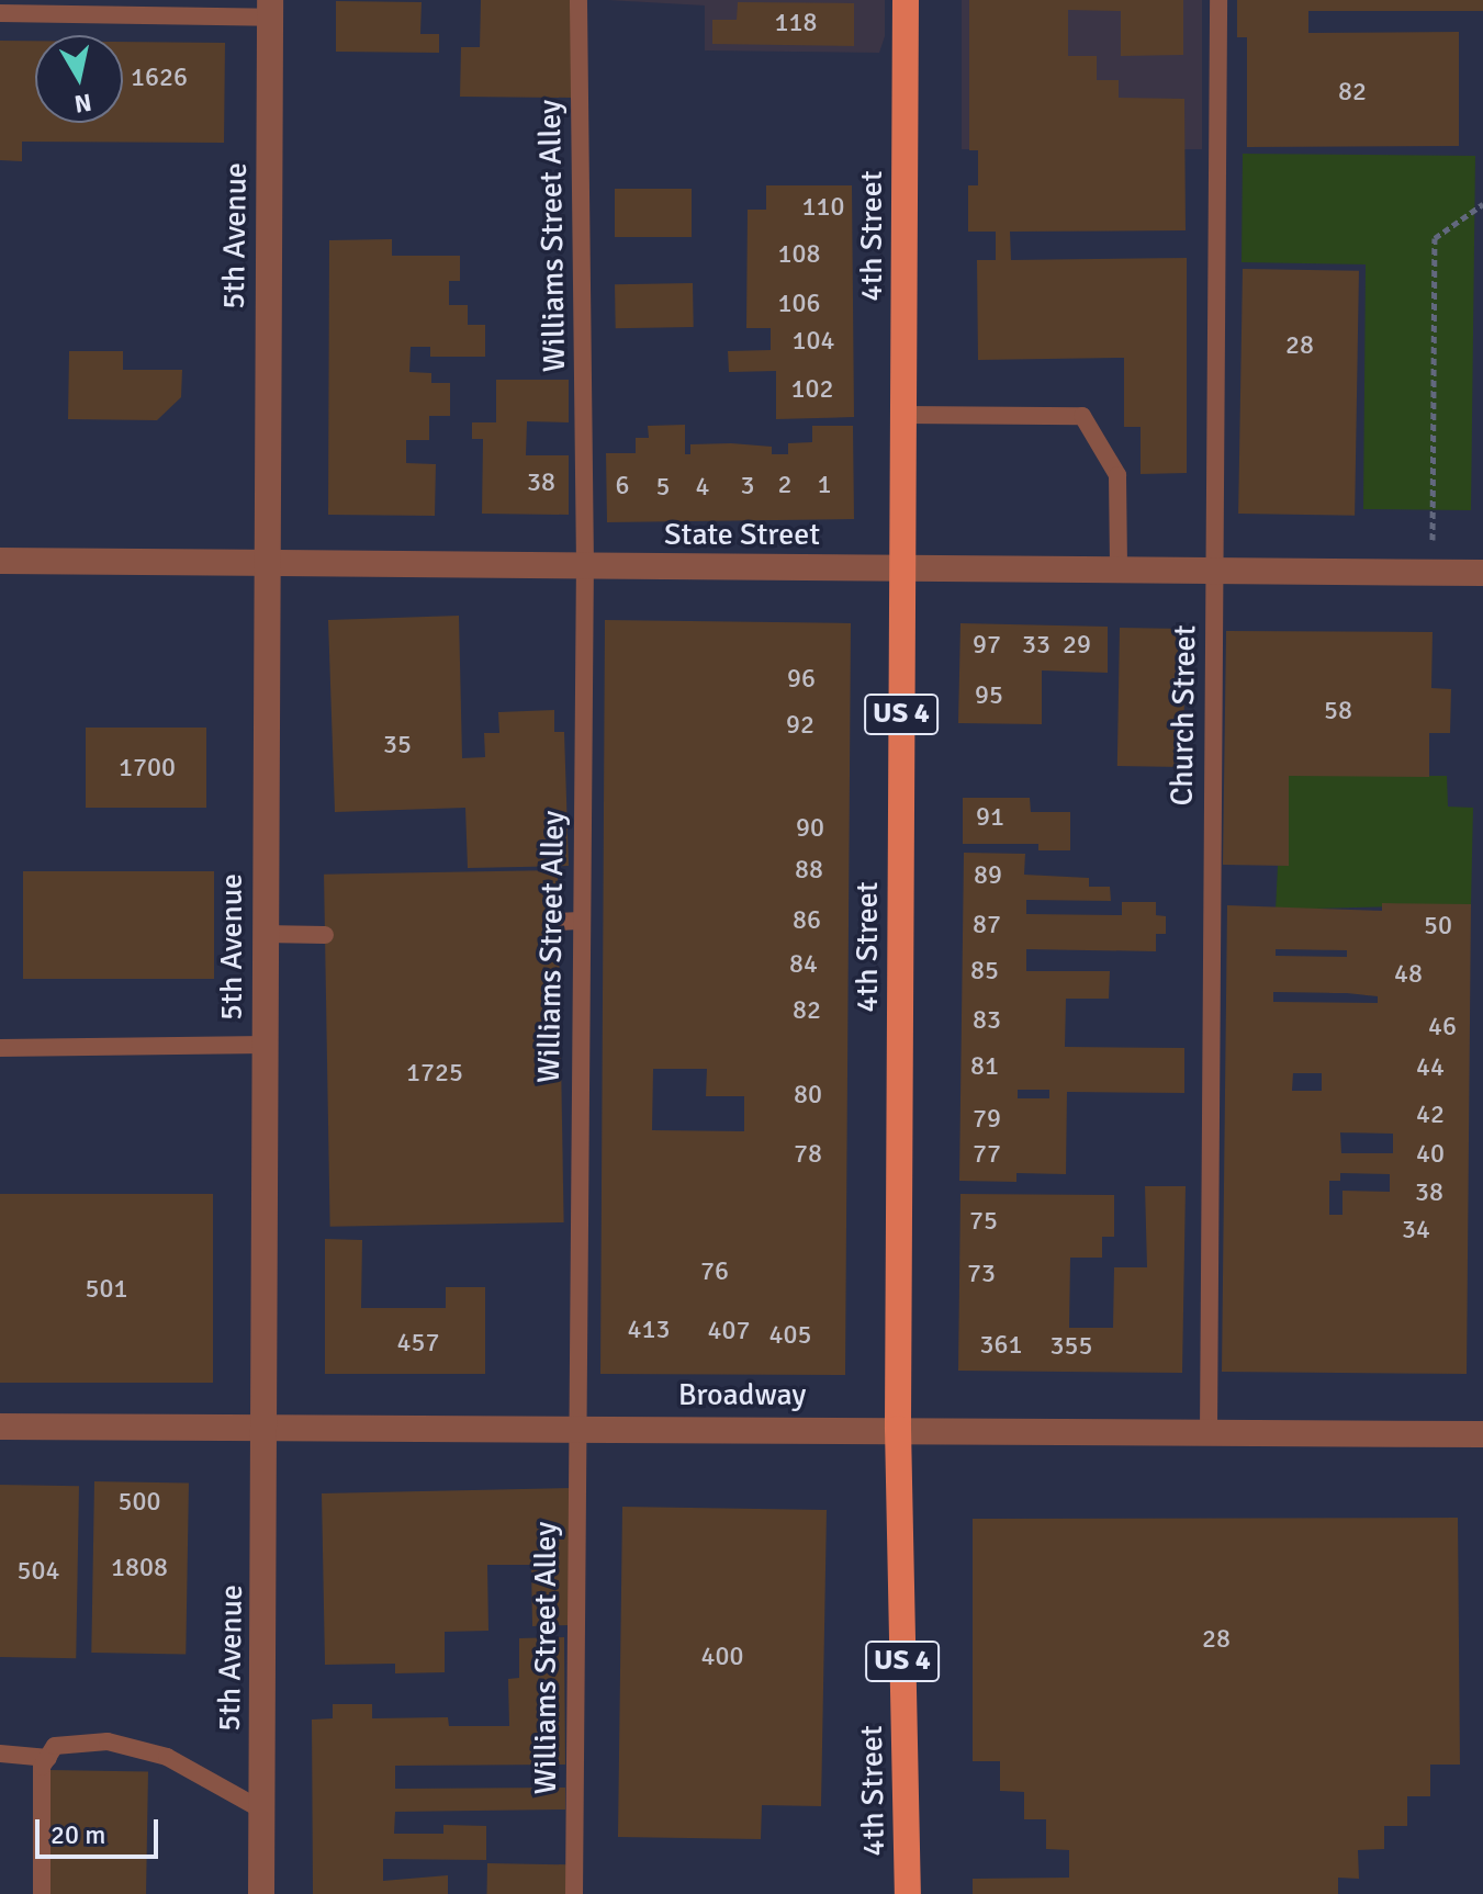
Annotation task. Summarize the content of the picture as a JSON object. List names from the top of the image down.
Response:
{
  "streets": {
    "main road": ["4th Street", "US 4"],
    "street": ["5th Avenue", "State Street", "Broadway"],
    "lane": ["Williams Street Alley", "Church Street"]
  },
  "crossings": [
    ["5th Avenue", "State Street"],
    ["5th Avenue", "Broadway"],
    ["Williams Street Alley", "State Street"],
    ["Williams Street Alley", "Broadway"],
    ["4th Street", "State Street"],
    ["4th Street", "Broadway"],
    ["State Street", "Church Street"],
    ["Church Street", "Broadway"]
  ],
  "house_numbers": [
    "118",
    "1626",
    "82",
    "110",
    "108",
    "106",
    "104",
    "28",
    "102",
    "38",
    "2",
    "1",
    "6",
    "3",
    "5",
    "4",
    "97",
    "33",
    "29",
    "96",
    "95",
    "58",
    "92",
    "35",
    "1700",
    "91",
    "90",
    "88",
    "89",
    "86",
    "87",
    "50",
    "84",
    "85",
    "48",
    "82",
    "83",
    "46",
    "81",
    "44",
    "1725",
    "80",
    "42",
    "79",
    "78",
    "77",
    "40",
    "38",
    "75",
    "34",
    "76",
    "73",
    "501",
    "413",
    "407",
    "405",
    "457",
    "361",
    "355",
    "500",
    "1808",
    "504",
    "28",
    "400"
  ],
  "scale_bar": "20 m",
  "north": "bottom"
}
